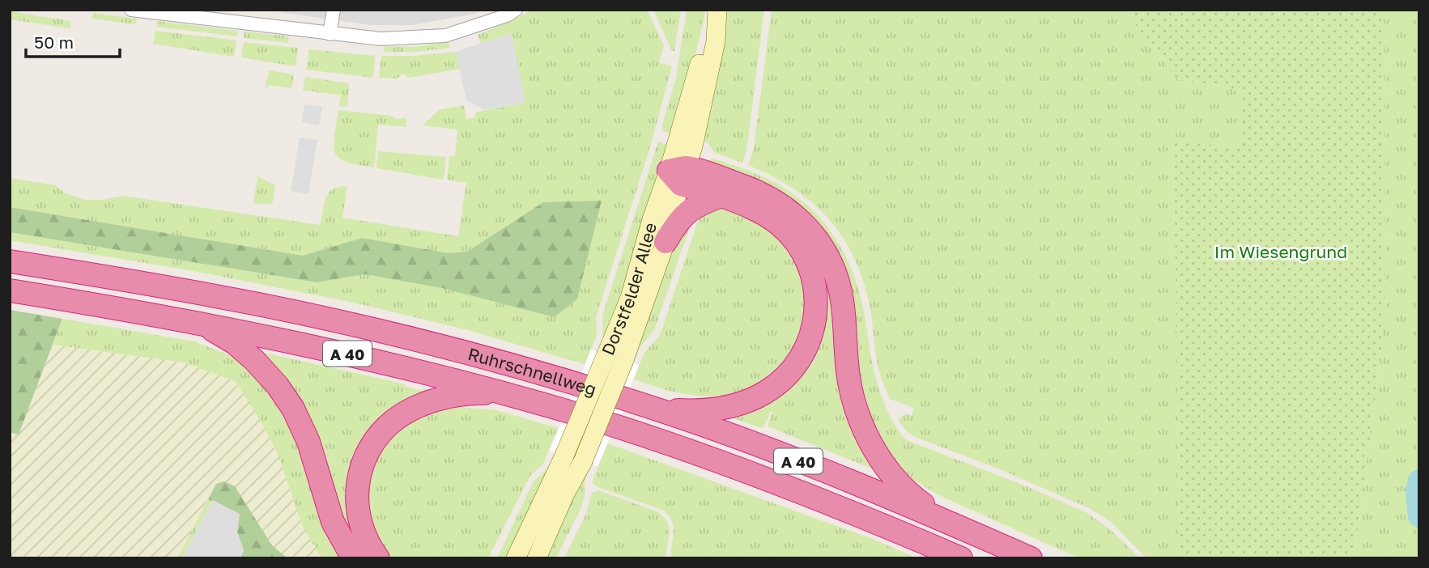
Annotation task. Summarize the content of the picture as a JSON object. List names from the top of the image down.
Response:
{
  "streets": {
    "highway": ["A 40", "Ruhrschnellweg"],
    "main road": ["Dorstfelder Allee"]
  },
  "parks": ["Im Wiesengrund"],
  "scale_bar": "50 m"
}
